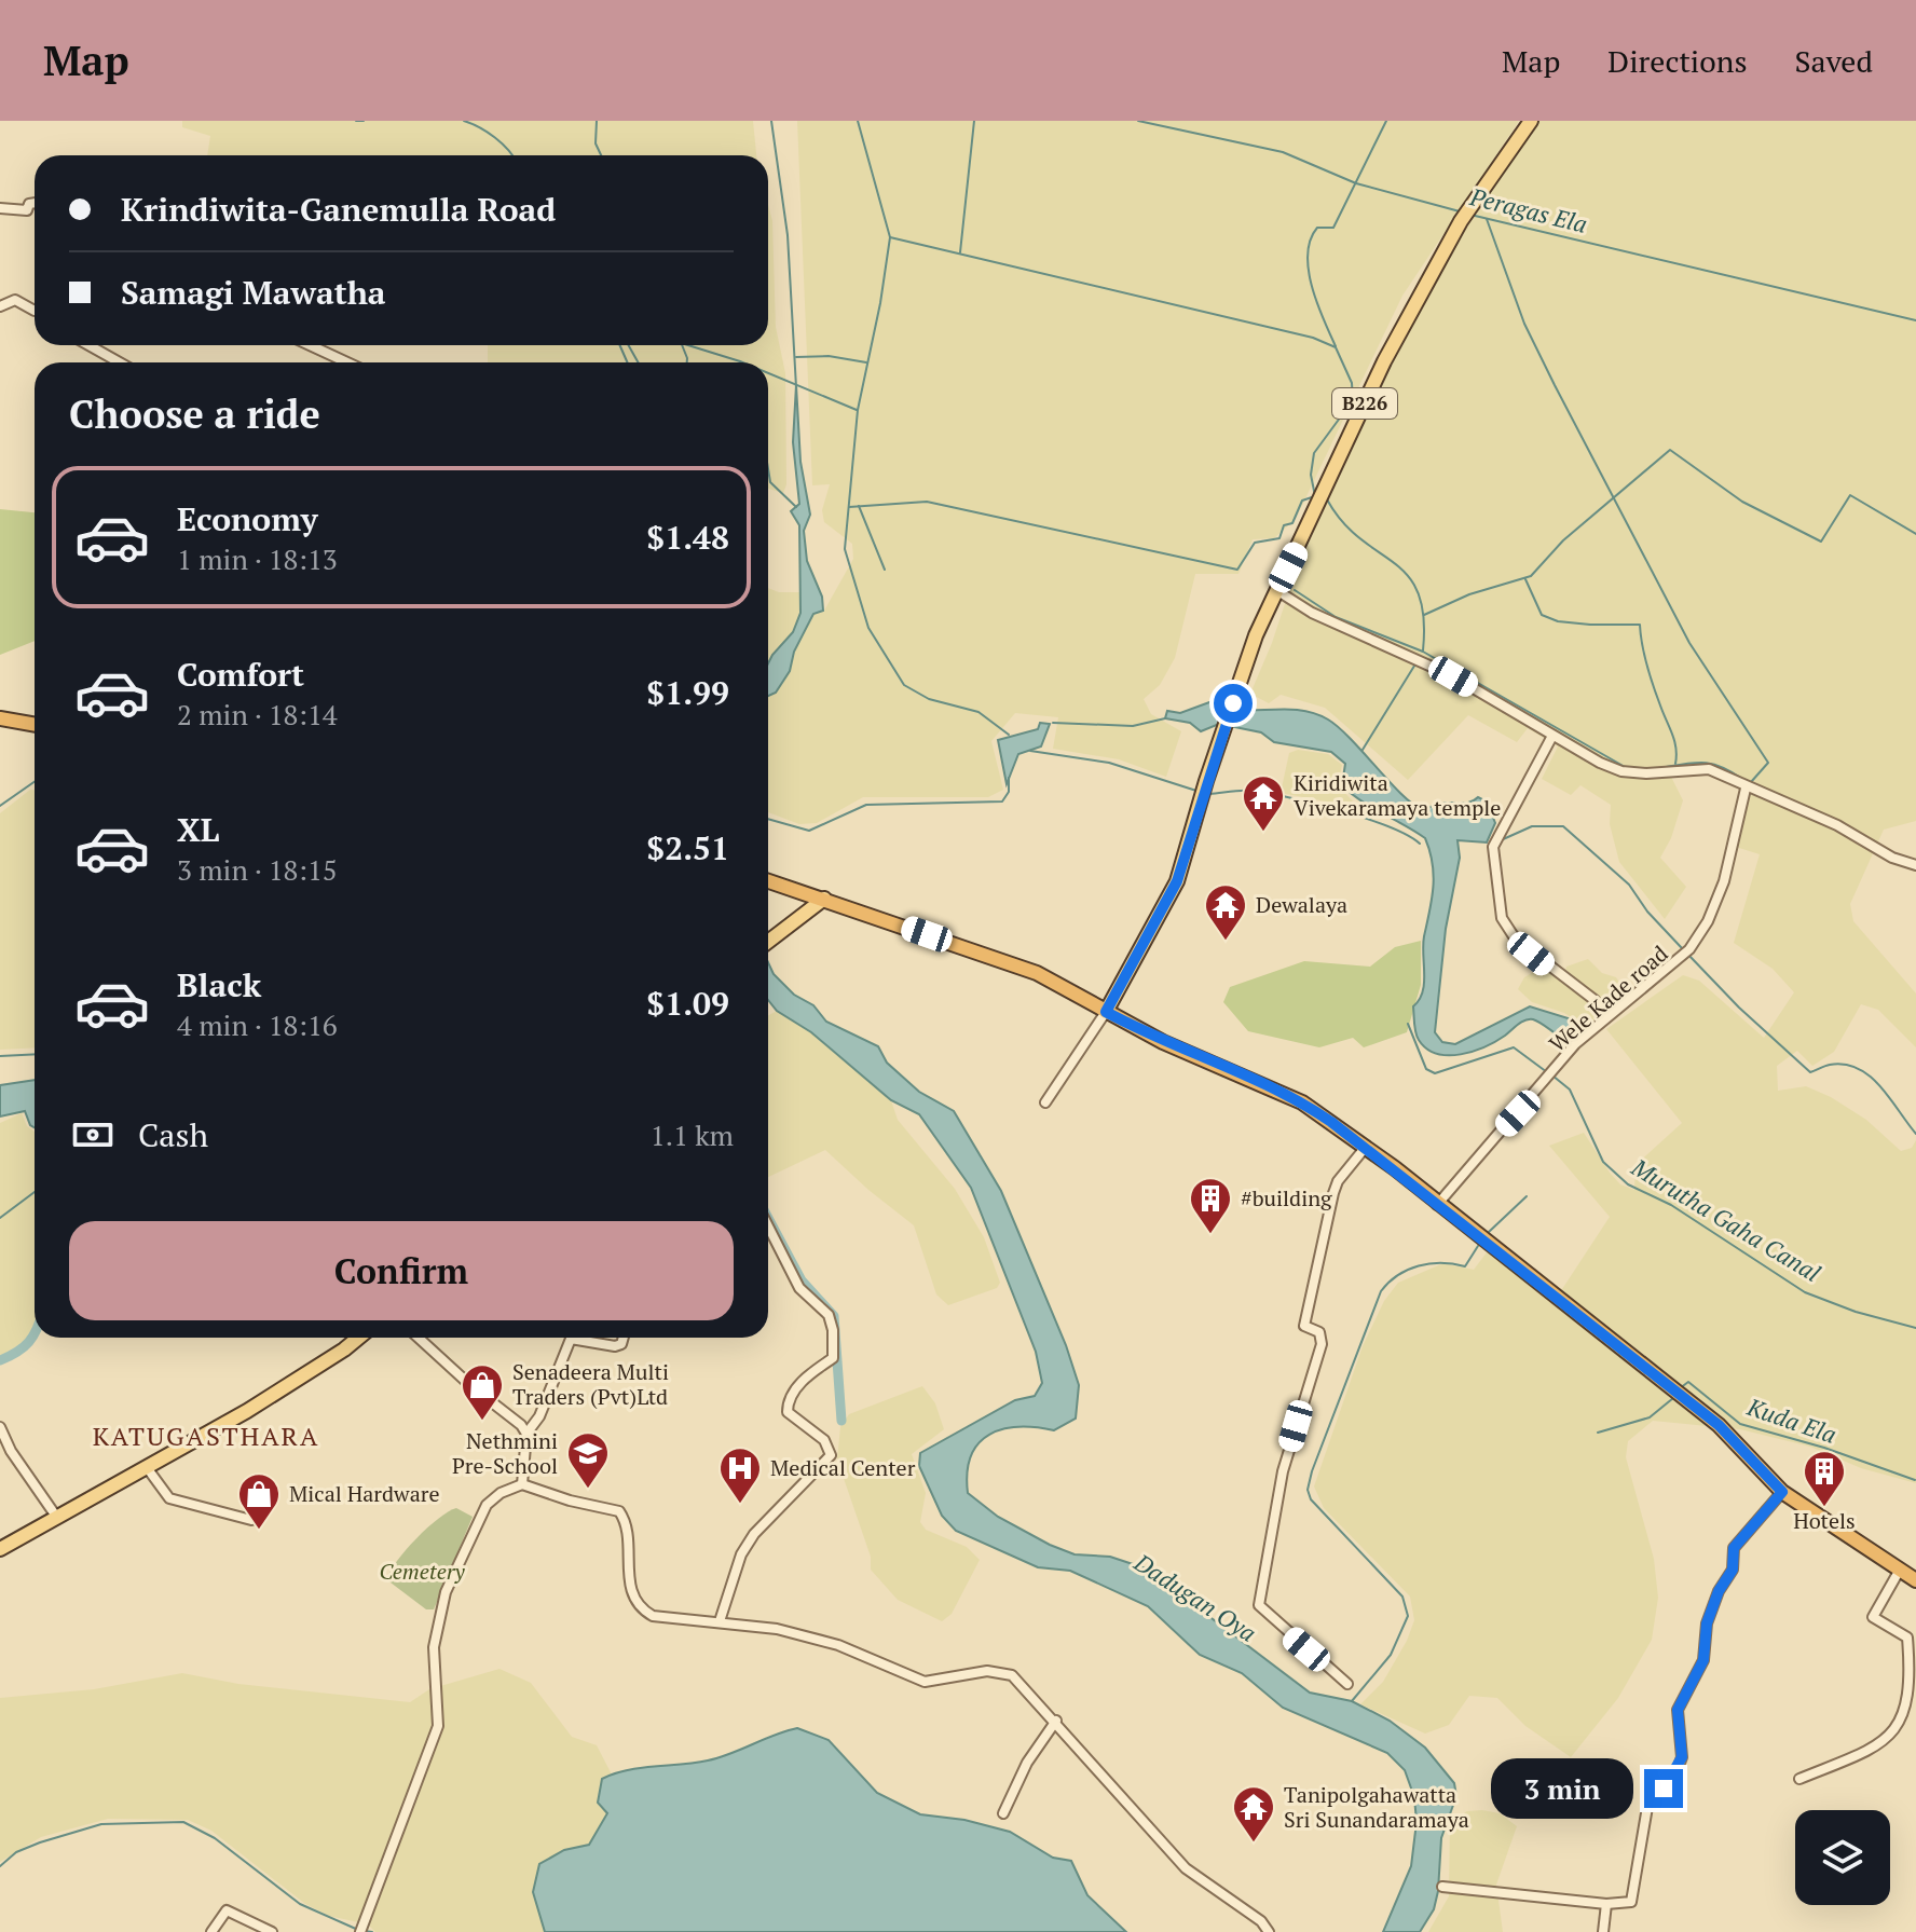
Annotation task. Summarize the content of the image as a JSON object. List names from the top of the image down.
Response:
{
  "streets": {
    "main road": ["B226"],
    "street": ["Wele Kade road"]
  },
  "districts": ["KATUGASTHARA"],
  "water": [
    "Peragas Ela",
    "Murutha Gaha Canal",
    "Kuda Ela",
    "Dadugan Oya"
  ],
  "parks": ["Cemetery"],
  "places": {
    "temple": ["Kiridiwita Vivekaramaya temple", "Dewalaya", "Tanipolgahawatta Sri Sunandaramaya"],
    "building": ["#building", "Hotels"],
    "shop": ["Senadeera Multi Traders (Pvt)Ltd", "Mical Hardware"],
    "school or university": ["Nethmini Pre-School"],
    "hospital": ["Medical Center"]
  },
  "page": {
    "header": "Map",
    "nav": ["Map", "Directions", "Saved"],
    "banner": ["Krindiwita-Ganemulla Road", "Samagi Mawatha"],
    "heading": "Choose a ride",
    "list": [
      {
        "name": "Economy",
        "note": "1 min · 18:13",
        "value": "$1.48"
      },
      {
        "name": "Comfort",
        "note": "2 min · 18:14",
        "value": "$1.99"
      },
      {
        "name": "XL",
        "note": "3 min · 18:15",
        "value": "$2.51"
      },
      {
        "name": "Black",
        "note": "4 min · 18:16",
        "value": "$1.09"
      }
    ],
    "pay": ["Cash", "1.1 km"],
    "buttons": "Confirm",
    "bubble": "3 min"
  }
}
